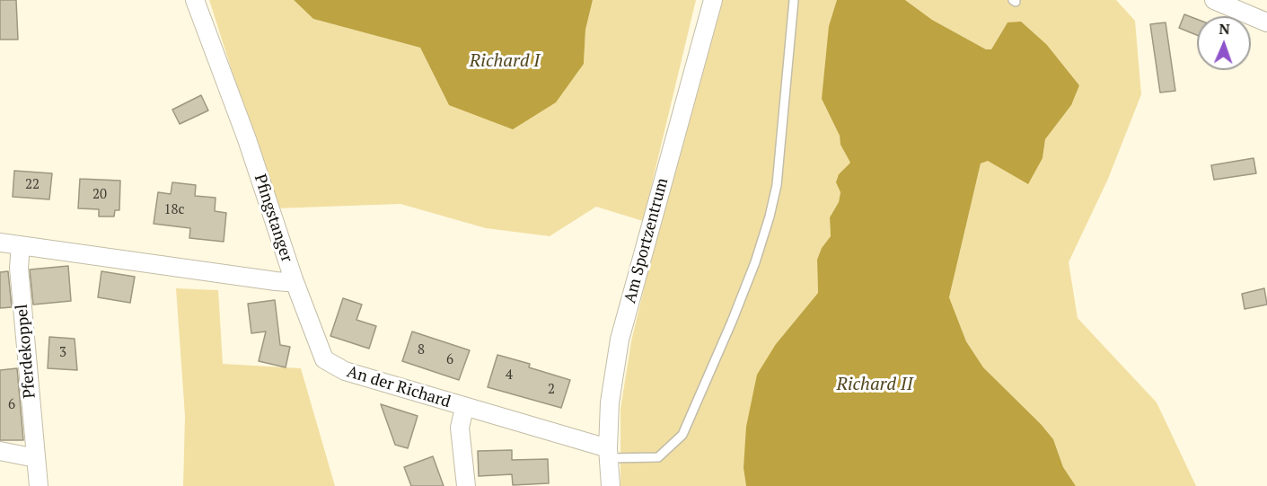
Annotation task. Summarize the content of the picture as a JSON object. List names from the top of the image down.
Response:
{
  "streets": {
    "street": [
      "Pfingstanger",
      "Am Sportzentrum",
      "Pferdekoppel",
      "An der Richard"
    ]
  },
  "crossings": [
    ["Pfingstanger", "Pferdekoppel"],
    ["Pfingstanger", "An der Richard"],
    ["Am Sportzentrum", "An der Richard"]
  ],
  "water": ["Richard I", "Richard II"],
  "house_numbers": [
    "22",
    "20",
    "18c",
    "8",
    "3",
    "6",
    "4",
    "2",
    "6"
  ],
  "north": "top"
}
